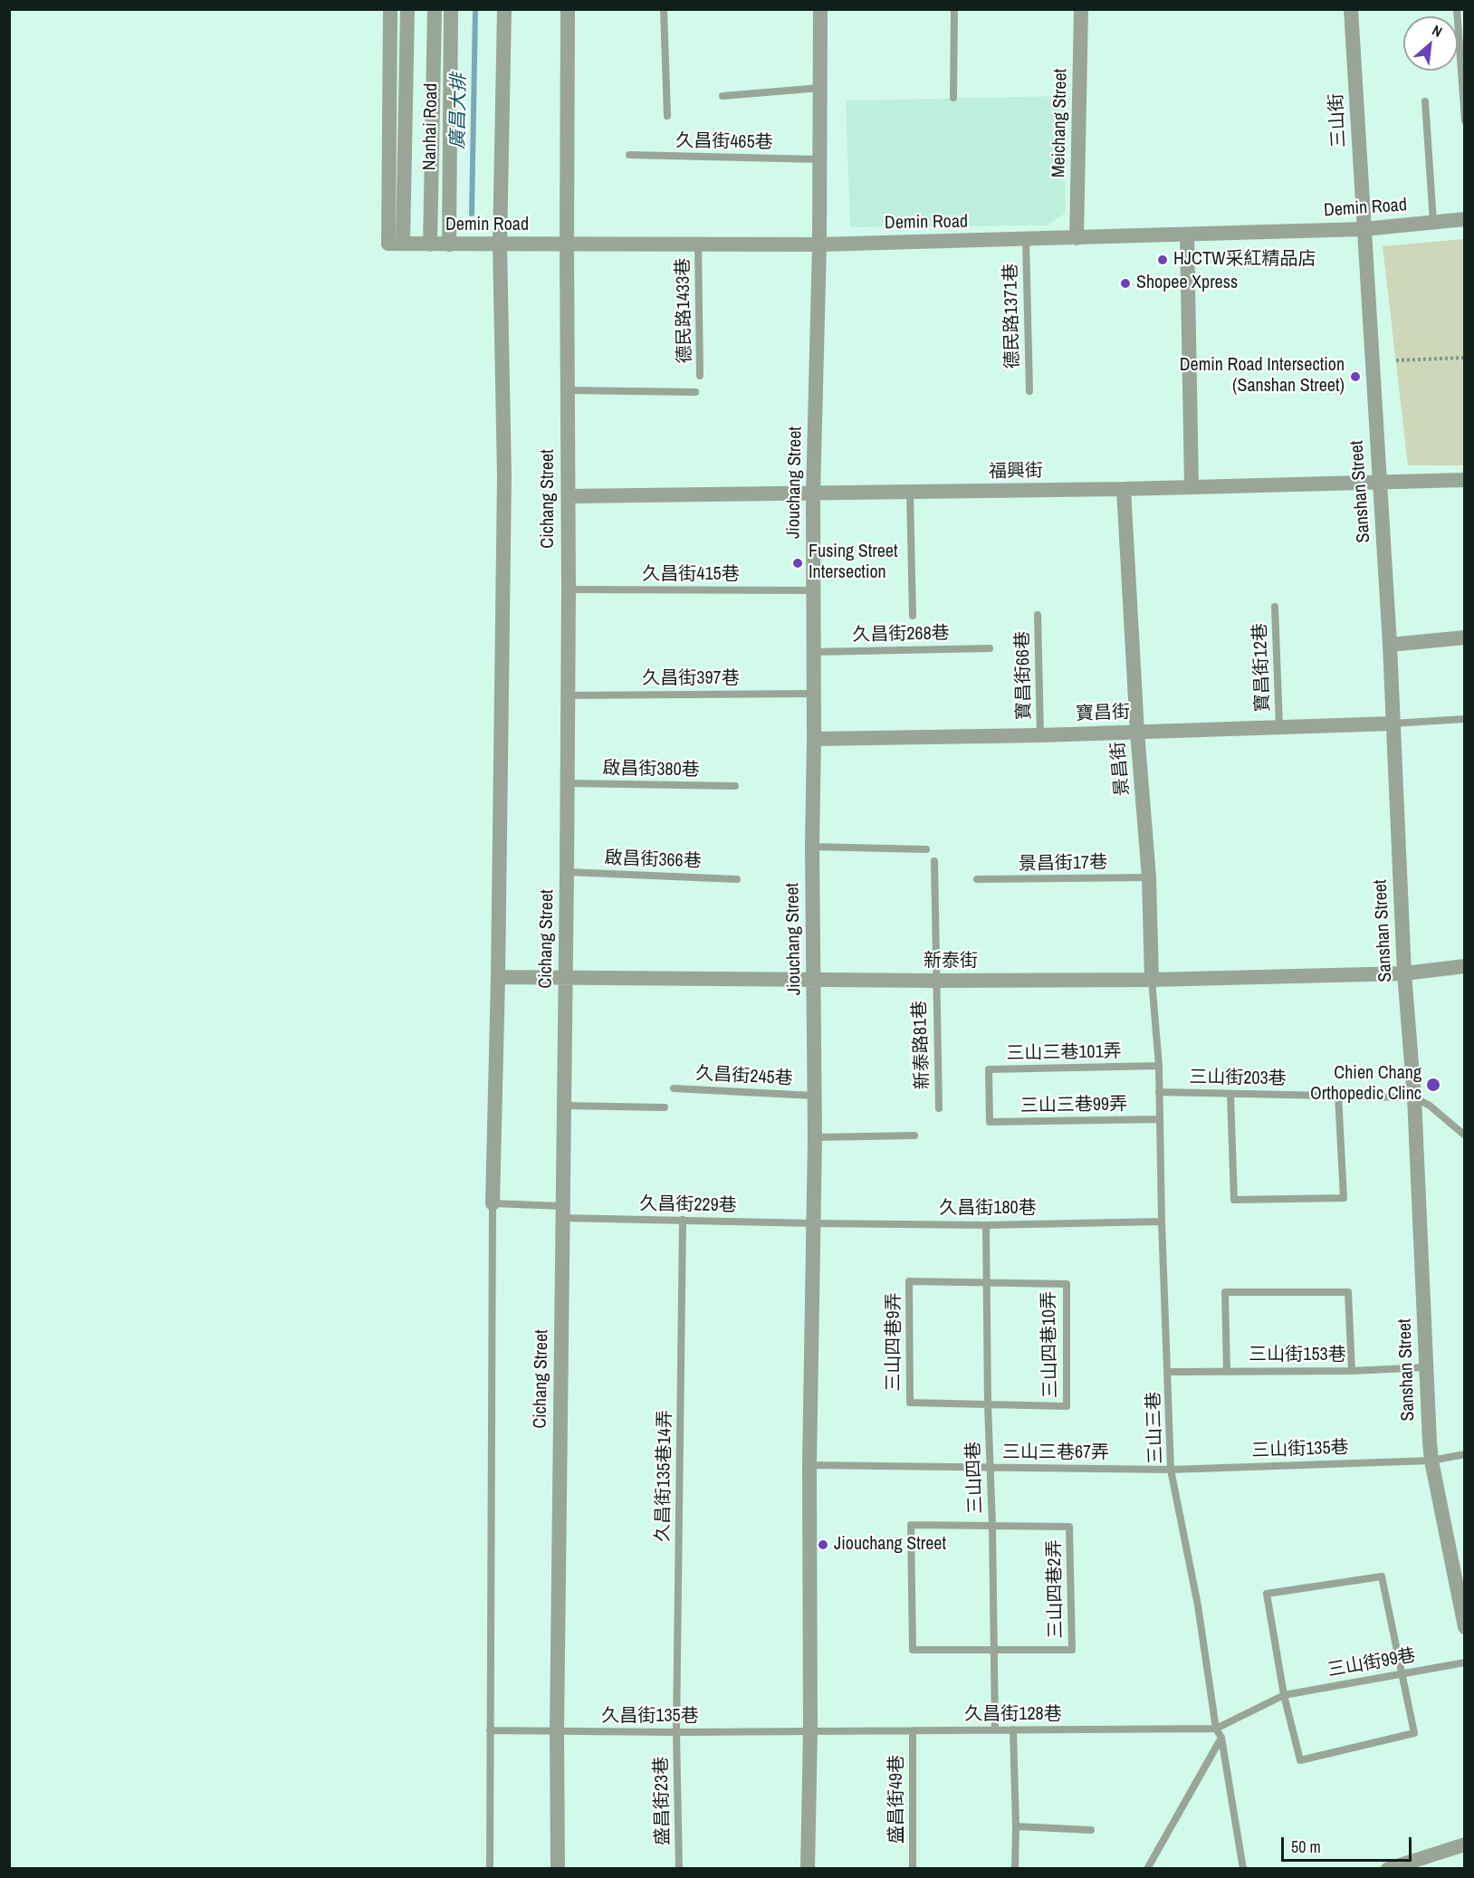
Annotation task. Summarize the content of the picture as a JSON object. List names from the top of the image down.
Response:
{
  "streets": {
    "street": [
      "三山街",
      "Meichang Street",
      "Nanhai Road",
      "Demin Road",
      "福興街",
      "Jiouchang Street",
      "Sanshan Street",
      "Cichang Street",
      "寶昌街",
      "景昌街",
      "新泰街"
    ],
    "lane": [
      "久昌街465巷",
      "德民路1433巷",
      "德民路1371巷",
      "久昌街415巷",
      "久昌街268巷",
      "寶昌街12巷",
      "寶昌街66巷",
      "久昌街397巷",
      "啟昌街380巷",
      "啟昌街366巷",
      "景昌街17巷",
      "新泰路81巷",
      "三山三巷101弄",
      "久昌街245巷",
      "三山街203巷",
      "三山三巷99弄",
      "久昌街229巷",
      "久昌街180巷",
      "三山四巷9弄",
      "三山四巷10弄",
      "三山街153巷",
      "三山三巷",
      "三山街135巷",
      "三山三巷67弄",
      "久昌街135巷14弄",
      "三山四巷",
      "三山四巷2弄",
      "三山街99巷",
      "久昌街128巷",
      "久昌街135巷",
      "盛昌街49巷",
      "盛昌街23巷"
    ]
  },
  "crossings": [
    ["三山街", "Demin Road"],
    ["三山街", "Sanshan Street"],
    ["Meichang Street", "Demin Road"],
    ["Nanhai Road", "Demin Road"],
    ["久昌街465巷", "Jiouchang Street"],
    ["Demin Road", "德民路1433巷"],
    ["Demin Road", "德民路1371巷"],
    ["Demin Road", "Jiouchang Street"],
    ["Demin Road", "Sanshan Street"],
    ["Demin Road", "Cichang Street"],
    ["福興街", "Jiouchang Street"],
    ["福興街", "Sanshan Street"],
    ["福興街", "Cichang Street"],
    ["福興街", "景昌街"],
    ["Jiouchang Street", "久昌街415巷"],
    ["Jiouchang Street", "久昌街268巷"],
    ["Jiouchang Street", "久昌街397巷"],
    ["Jiouchang Street", "寶昌街"],
    ["Jiouchang Street", "新泰街"],
    ["Jiouchang Street", "久昌街245巷"],
    ["Jiouchang Street", "久昌街229巷"],
    ["Jiouchang Street", "久昌街180巷"],
    ["Jiouchang Street", "三山三巷67弄"],
    ["Jiouchang Street", "久昌街128巷"],
    ["Jiouchang Street", "久昌街135巷"],
    ["Sanshan Street", "寶昌街"],
    ["Sanshan Street", "新泰街"],
    ["Sanshan Street", "三山街203巷"],
    ["Sanshan Street", "三山街153巷"],
    ["Sanshan Street", "三山街135巷"],
    ["Cichang Street", "久昌街415巷"],
    ["Cichang Street", "久昌街397巷"],
    ["Cichang Street", "啟昌街380巷"],
    ["Cichang Street", "啟昌街366巷"],
    ["Cichang Street", "新泰街"],
    ["Cichang Street", "久昌街229巷"],
    ["Cichang Street", "久昌街135巷"],
    ["寶昌街12巷", "寶昌街"],
    ["寶昌街66巷", "寶昌街"],
    ["寶昌街", "景昌街"],
    ["景昌街", "景昌街17巷"],
    ["景昌街", "新泰街"],
    ["景昌街", "三山三巷"],
    ["新泰街", "新泰路81巷"],
    ["新泰街", "三山三巷"],
    ["三山三巷101弄", "三山三巷99弄"],
    ["三山三巷101弄", "三山三巷"],
    ["三山街203巷", "三山三巷"],
    ["三山三巷99弄", "三山三巷"],
    ["久昌街229巷", "久昌街180巷"],
    ["久昌街229巷", "久昌街135巷14弄"],
    ["久昌街180巷", "三山三巷"],
    ["久昌街180巷", "三山四巷"],
    ["三山四巷9弄", "三山四巷10弄"],
    ["三山四巷9弄", "三山四巷"],
    ["三山四巷10弄", "三山四巷"],
    ["三山街153巷", "三山三巷"],
    ["三山三巷", "三山街135巷"],
    ["三山三巷", "三山三巷67弄"],
    ["三山三巷", "三山街99巷"],
    ["三山三巷", "久昌街128巷"],
    ["三山街135巷", "三山三巷67弄"],
    ["三山三巷67弄", "三山四巷"],
    ["久昌街135巷14弄", "久昌街135巷"],
    ["久昌街135巷14弄", "盛昌街23巷"],
    ["三山四巷", "三山四巷2弄"],
    ["三山四巷", "久昌街128巷"],
    ["三山街99巷", "久昌街128巷"],
    ["久昌街128巷", "久昌街135巷"],
    ["久昌街128巷", "盛昌街49巷"],
    ["久昌街135巷", "盛昌街23巷"]
  ],
  "water": ["廣昌大排"],
  "places": [
    "HJCTW采紅精品店",
    "Shopee Xpress",
    "Demin Road Intersection (Sanshan Street)",
    "Fusing Street Intersection",
    "Chien Chang Orthopedic Clinc",
    "Jiouchang Street"
  ],
  "scale_bar": "50 m",
  "north": "top right"
}
